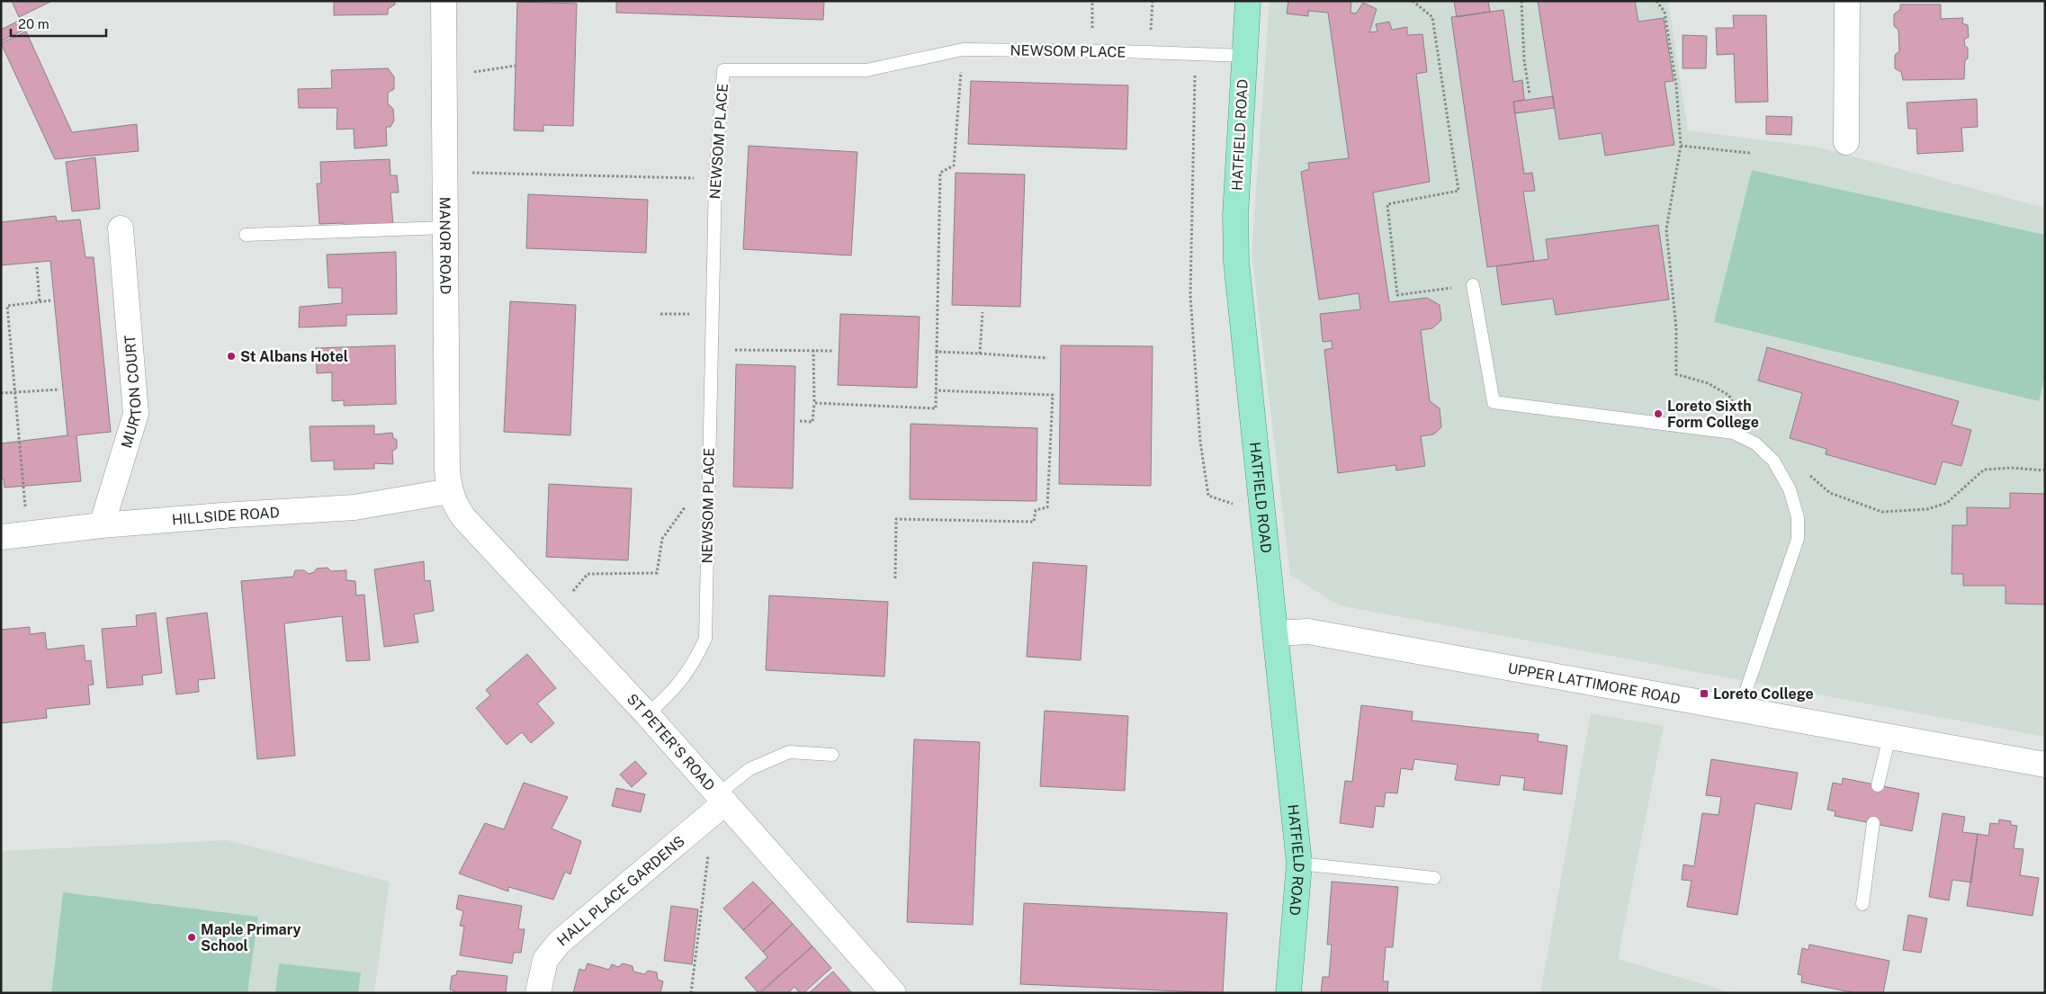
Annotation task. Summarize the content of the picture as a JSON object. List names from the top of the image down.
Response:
{
  "streets": {
    "main road": ["HATFIELD ROAD"],
    "street": [
      "MANOR ROAD",
      "MURTON COURT",
      "HILLSIDE ROAD",
      "UPPER LATTIMORE ROAD",
      "ST PETER'S ROAD",
      "HALL PLACE GARDENS"
    ],
    "lane": ["NEWSOM PLACE"]
  },
  "crossings": [
    ["NEWSOM PLACE", "HATFIELD ROAD"],
    ["NEWSOM PLACE", "ST PETER'S ROAD"],
    ["HATFIELD ROAD", "UPPER LATTIMORE ROAD"],
    ["MANOR ROAD", "HILLSIDE ROAD"],
    ["MANOR ROAD", "ST PETER'S ROAD"],
    ["MURTON COURT", "HILLSIDE ROAD"],
    ["HILLSIDE ROAD", "ST PETER'S ROAD"],
    ["ST PETER'S ROAD", "HALL PLACE GARDENS"]
  ],
  "places": {
    "other": ["St Albans Hotel", "Loreto Sixth Form College", "Maple Primary School"],
    "transit": ["Loreto College"]
  },
  "scale_bar": "20 m"
}
